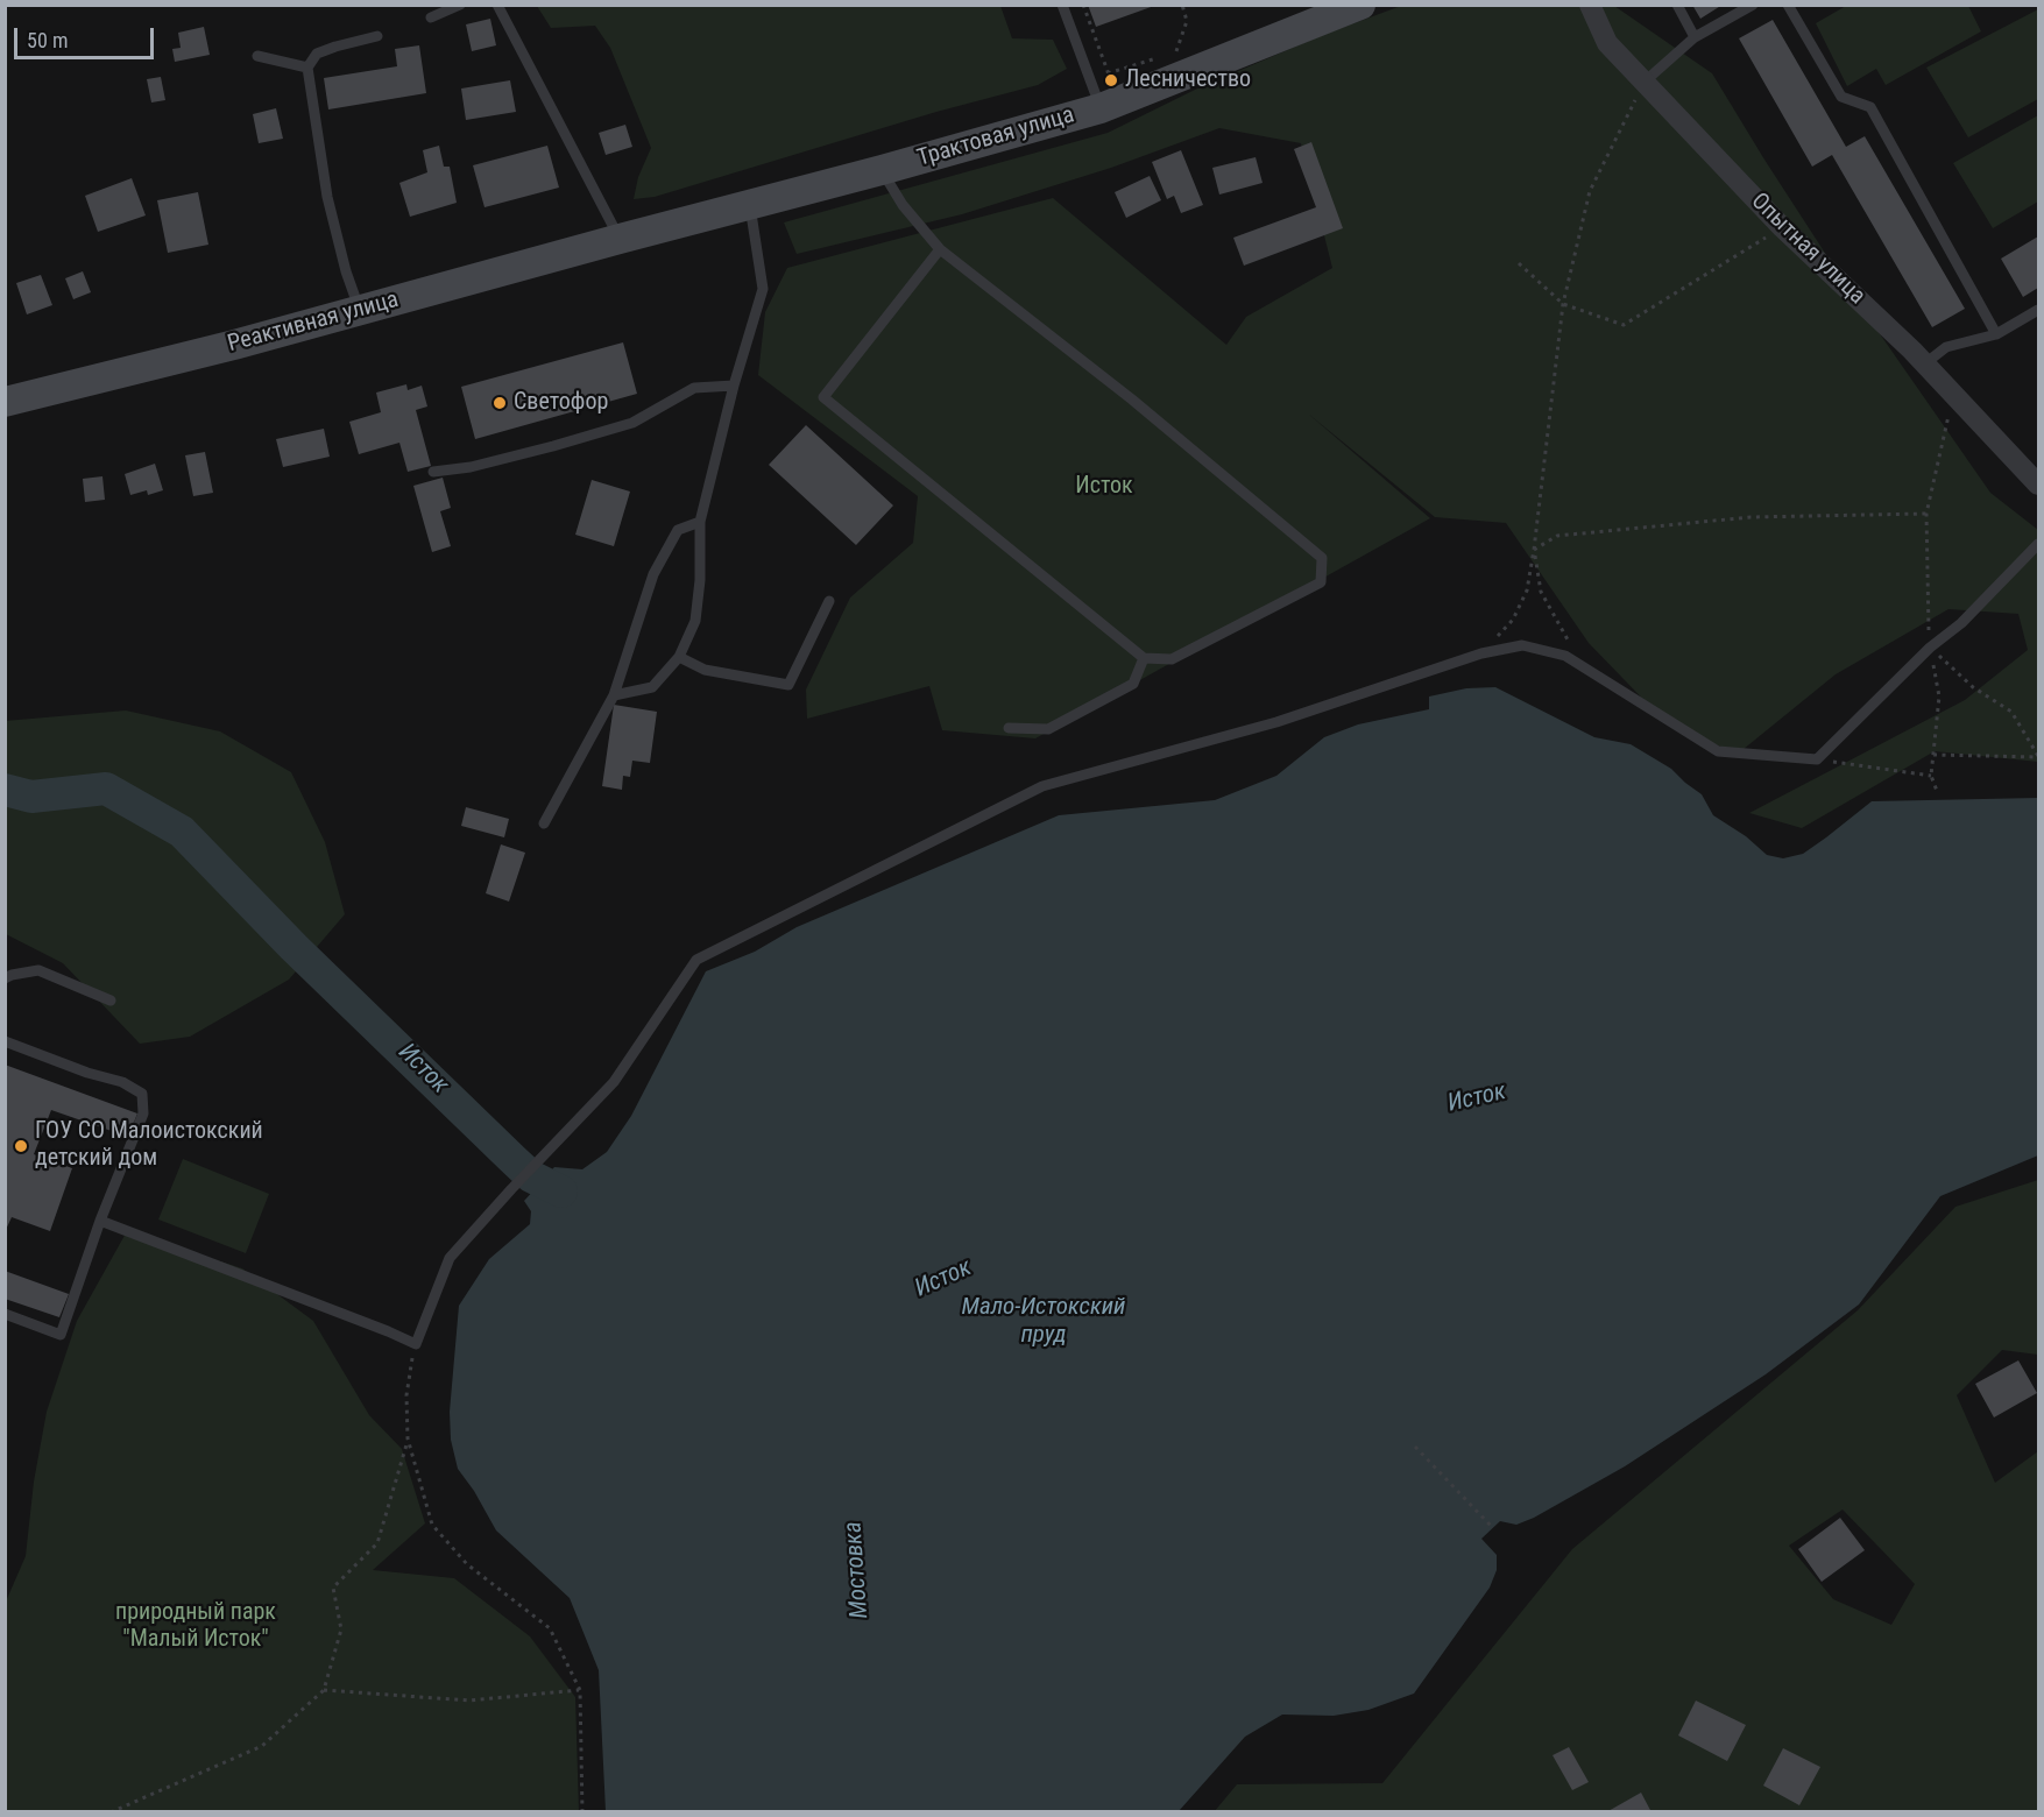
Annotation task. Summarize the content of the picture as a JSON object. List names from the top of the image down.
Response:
{
  "streets": {
    "main road": ["Трактовая улица", "Реактивная улица"],
    "street": ["Опытная улица"]
  },
  "crossings": [
    ["Трактовая улица", "Реактивная улица"]
  ],
  "water": ["Исток", "Мало-Истокский пруд", "Мостовка"],
  "parks": ["Исток", "природный парк \"Малый Исток\""],
  "places": ["Лесничество", "Светофор", "ГОУ СО Малоистокский детский дом"],
  "scale_bar": "50 m"
}
